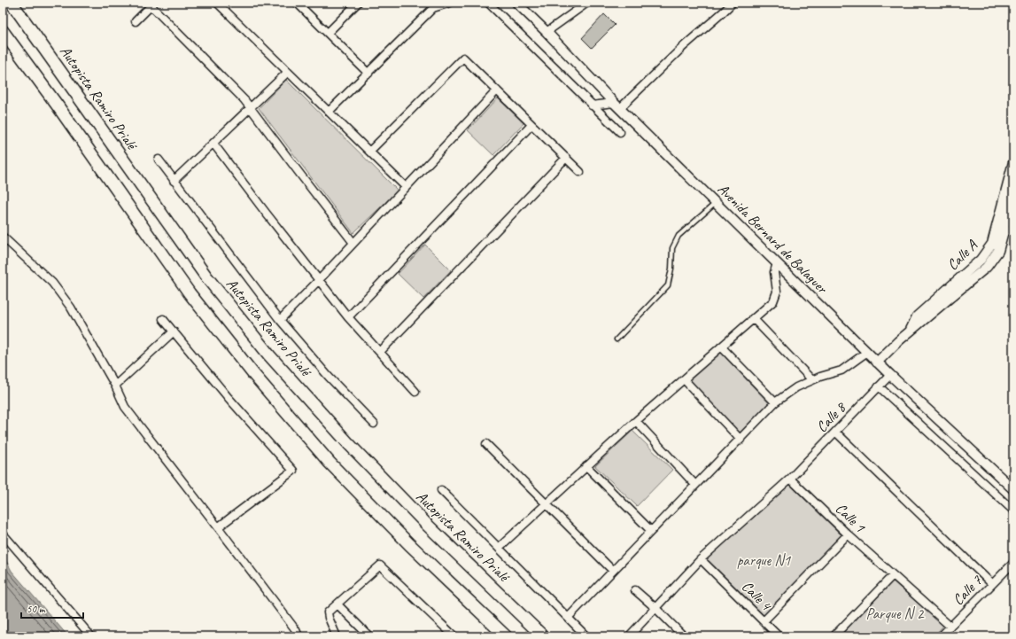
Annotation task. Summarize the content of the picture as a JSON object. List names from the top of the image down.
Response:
{
  "streets": {
    "highway": ["Autopista Ramiro Prialé"],
    "street": [
      "Avenida Bernard de Balaguer",
      "Calle A",
      "Calle 8",
      "Calle 1",
      "Calle 7",
      "Calle 4"
    ]
  },
  "crossings": [
    ["Avenida Bernard de Balaguer", "Calle A"],
    ["Avenida Bernard de Balaguer", "Calle 8"],
    ["Calle 8", "Calle 1"],
    ["Calle 8", "Calle 4"],
    ["Calle 1", "Calle 7"]
  ],
  "parks": ["parque N1", "Parque N 2"],
  "scale_bar": "50 m"
}
